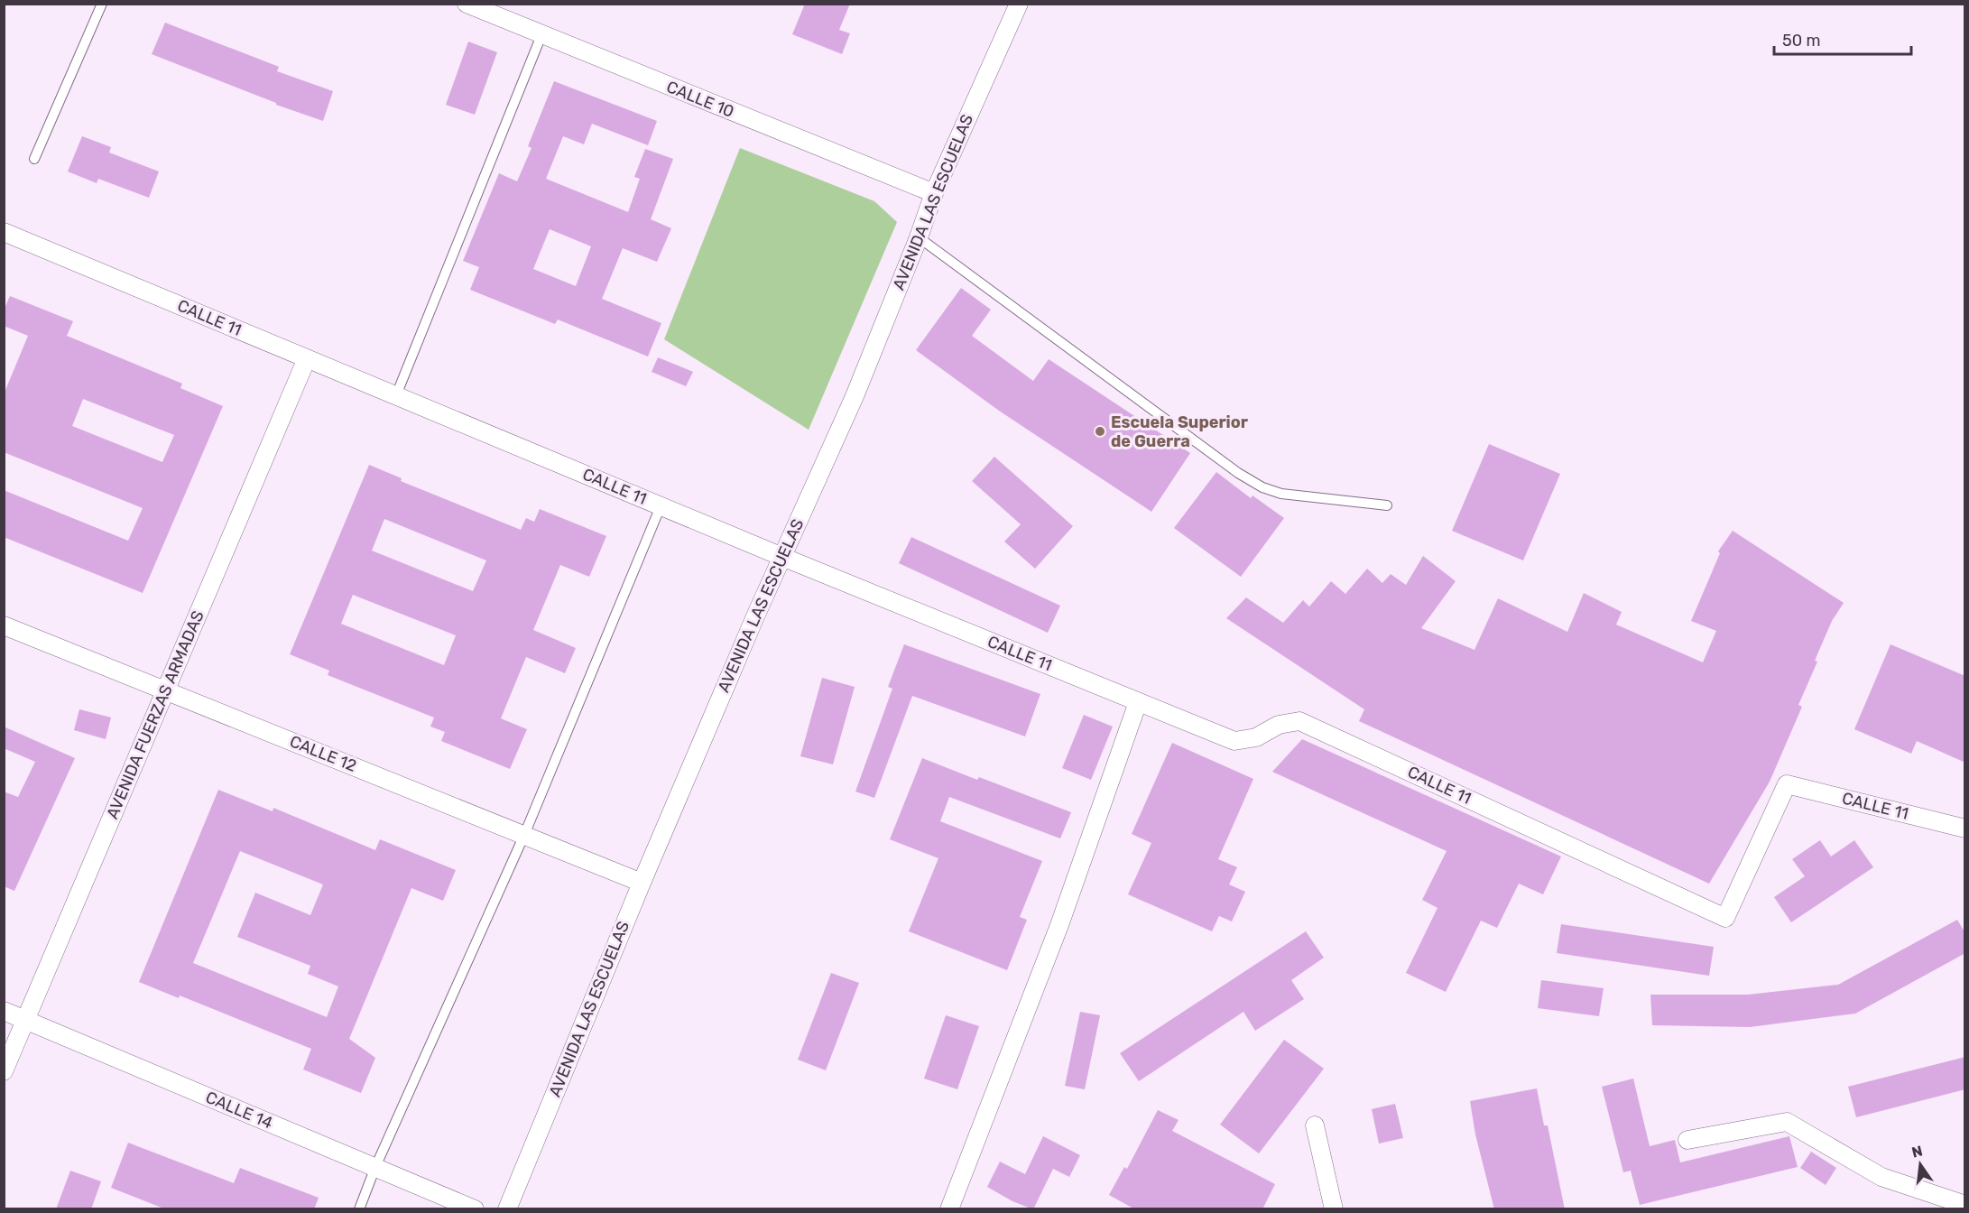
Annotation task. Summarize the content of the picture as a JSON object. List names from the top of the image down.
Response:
{
  "streets": {
    "street": [
      "CALLE 10",
      "AVENIDA LAS ESCUELAS",
      "CALLE 11",
      "AVENIDA FUERZAS ARMADAS",
      "CALLE 12",
      "CALLE 14"
    ]
  },
  "crossings": [
    ["CALLE 10", "AVENIDA LAS ESCUELAS"],
    ["AVENIDA LAS ESCUELAS", "CALLE 11"],
    ["AVENIDA LAS ESCUELAS", "CALLE 12"],
    ["CALLE 11", "AVENIDA FUERZAS ARMADAS"],
    ["AVENIDA FUERZAS ARMADAS", "CALLE 12"],
    ["AVENIDA FUERZAS ARMADAS", "CALLE 14"]
  ],
  "places": ["Escuela Superior de Guerra"],
  "scale_bar": "50 m",
  "north": "top"
}
